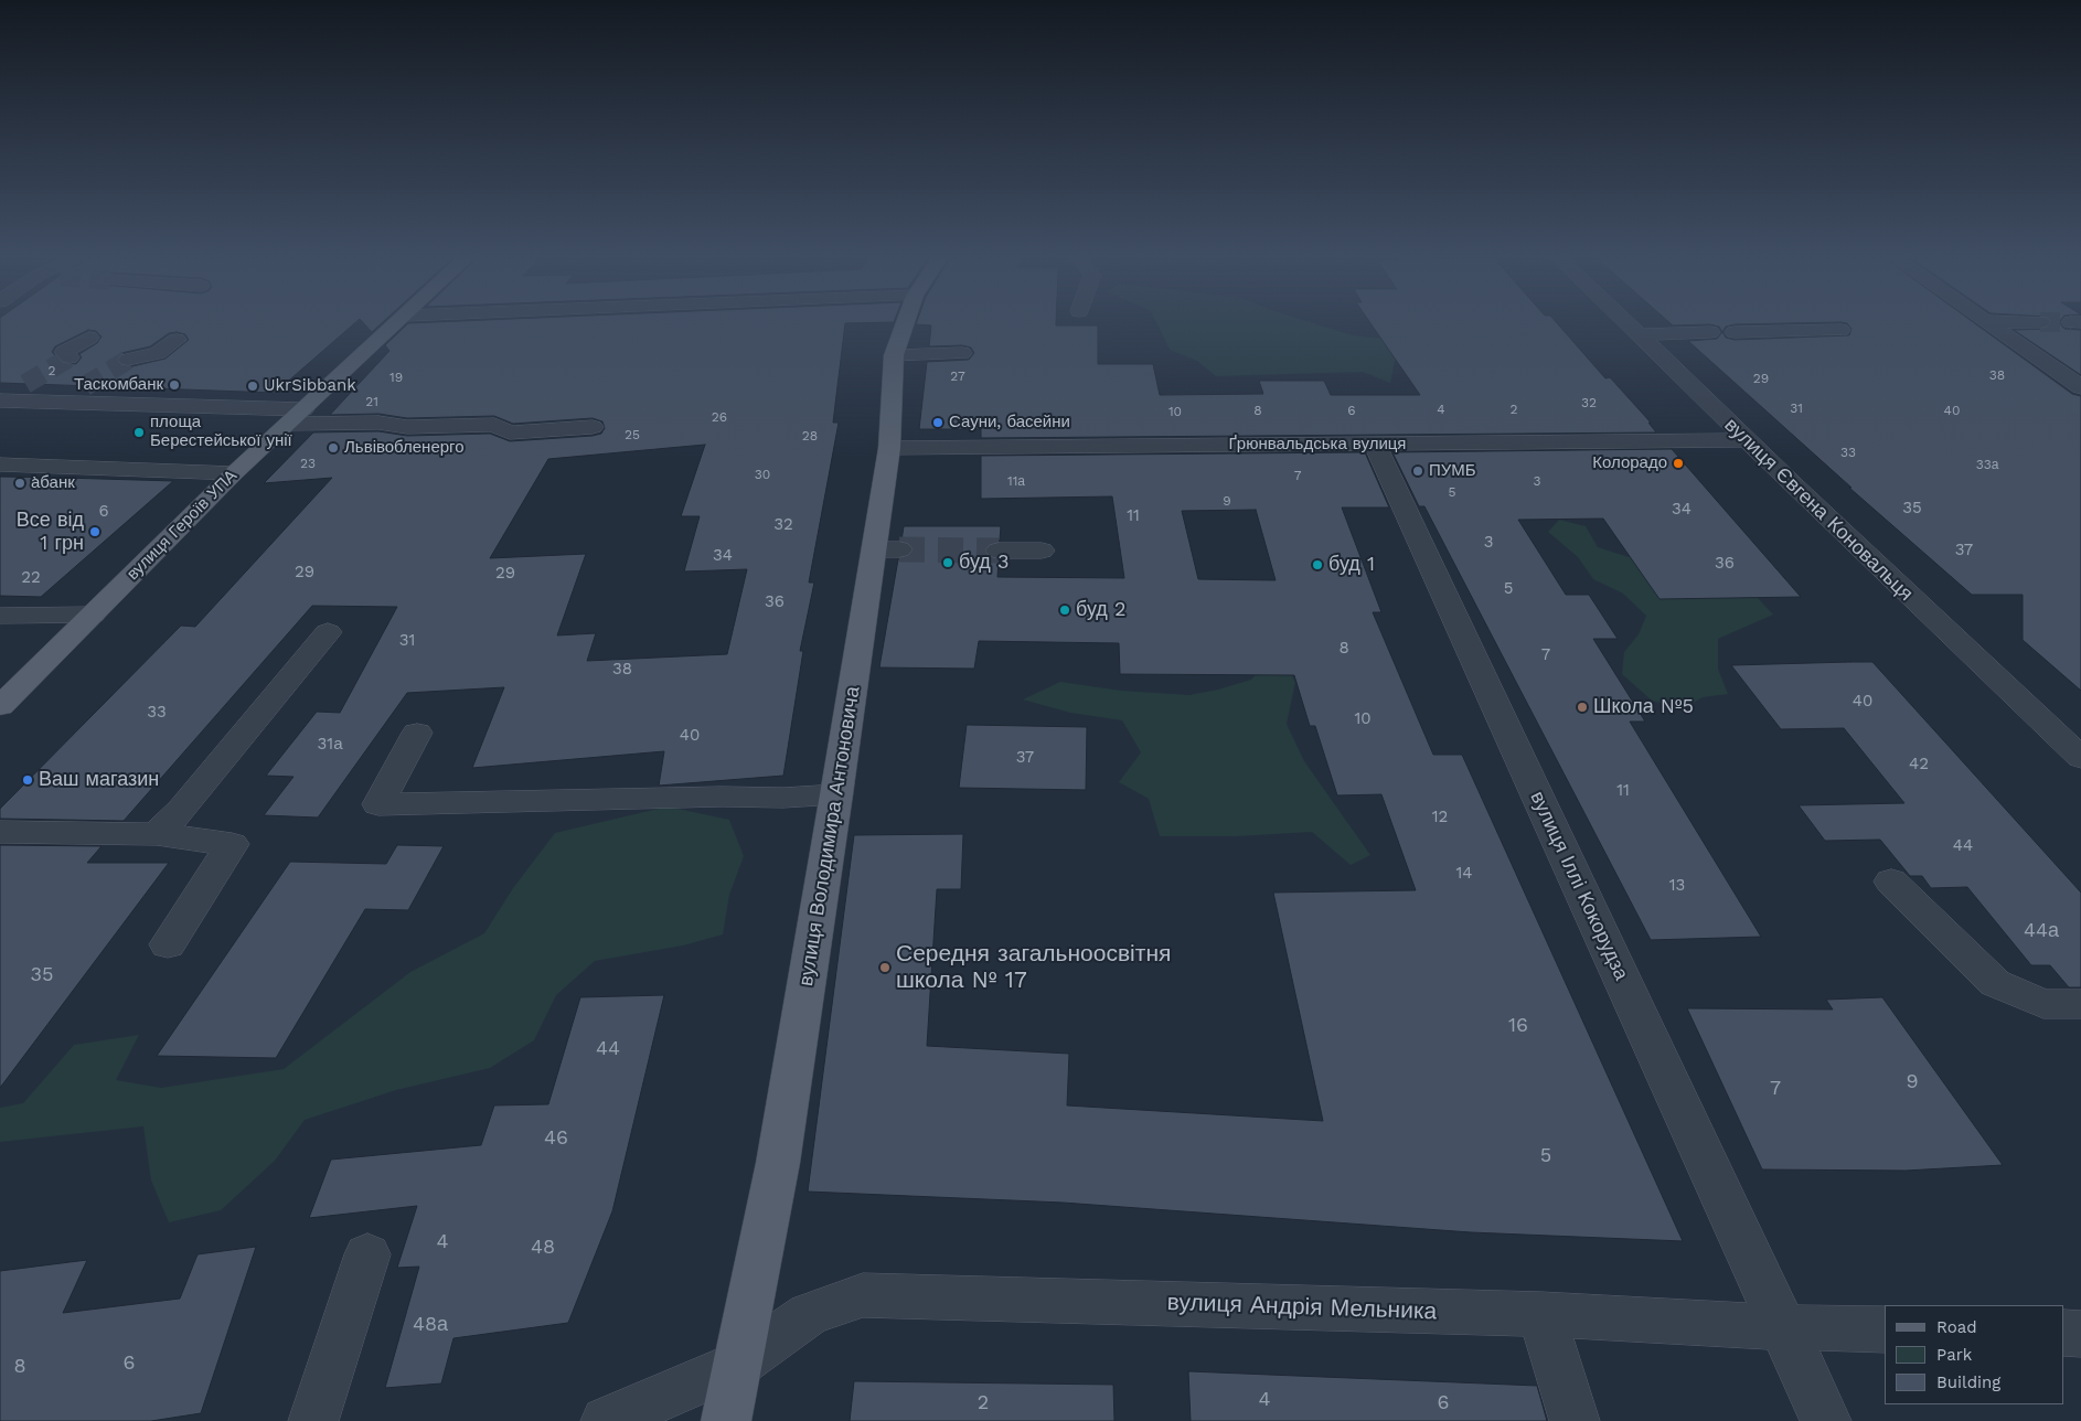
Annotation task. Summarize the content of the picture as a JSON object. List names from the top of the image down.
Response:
{
  "streets": {
    "main road": ["вулиця Героїв УПА", "вулиця Володимира Антоновича"],
    "street": [
      "Ґрюнвальдська вулиця",
      "вулиця Євгена Коновальця",
      "вулиця Іллі Кокорудза",
      "вулиця Андрія Мельника"
    ]
  },
  "crossings": [
    ["Ґрюнвальдська вулиця", "вулиця Євгена Коновальця"],
    ["Ґрюнвальдська вулиця", "вулиця Володимира Антоновича"],
    ["Ґрюнвальдська вулиця", "вулиця Іллі Кокорудза"],
    ["вулиця Володимира Антоновича", "вулиця Андрія Мельника"],
    ["вулиця Іллі Кокорудза", "вулиця Андрія Мельника"]
  ],
  "places": [
    "Таскомбанк",
    "UkrSibbank",
    "Сауни, басейни",
    "площа Берестейської унії",
    "Львівобленерго",
    "Колорадо",
    "ПУМБ",
    "а̀банк",
    "Все від 1 грн",
    "буд 3",
    "буд 1",
    "буд 2",
    "Школа №5",
    "Ваш магазин",
    "Середня загальноосвітня школа № 17"
  ],
  "house_numbers": [
    "2",
    "38",
    "27",
    "19",
    "29",
    "21",
    "32",
    "31",
    "4",
    "2",
    "8",
    "6",
    "40",
    "10",
    "26",
    "25",
    "28",
    "33",
    "23",
    "33а",
    "30",
    "7",
    "11а",
    "3",
    "5",
    "9",
    "35",
    "34",
    "6",
    "11",
    "32",
    "3",
    "37",
    "34",
    "36",
    "29",
    "29",
    "22",
    "5",
    "36",
    "31",
    "8",
    "7",
    "38",
    "40",
    "33",
    "10",
    "40",
    "31а",
    "37",
    "42",
    "11",
    "12",
    "44",
    "14",
    "13",
    "44а",
    "35",
    "16",
    "44",
    "9",
    "7",
    "46",
    "5",
    "4",
    "48",
    "48а",
    "6",
    "8",
    "4",
    "2",
    "6"
  ],
  "legend": ["Road", "Park", "Building"]
}
